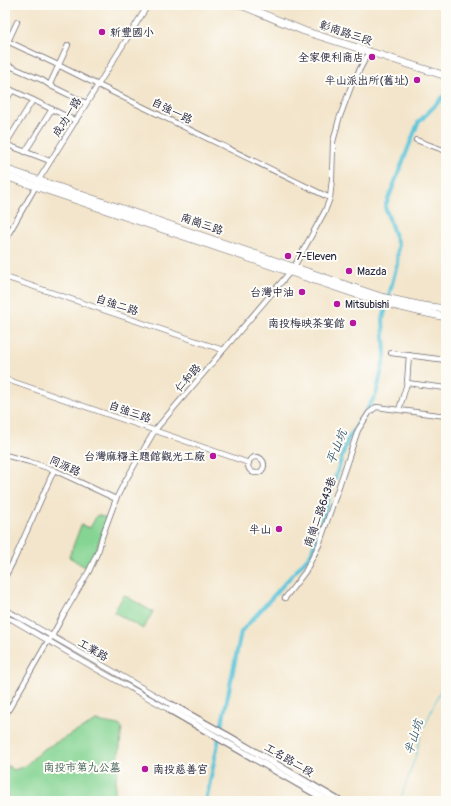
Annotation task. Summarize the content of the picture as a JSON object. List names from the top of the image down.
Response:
{
  "streets": {
    "main road": ["彰南路三段", "南崗三路", "工名路二段"],
    "street": [
      "自強一路",
      "成功一路",
      "自強二路",
      "仁和路",
      "自強三路",
      "同源路",
      "南崗二路643巷",
      "工業路"
    ]
  },
  "crossings": [
    ["彰南路三段", "仁和路"],
    ["自強一路", "成功一路"],
    ["自強一路", "仁和路"],
    ["成功一路", "南崗三路"],
    ["南崗三路", "仁和路"],
    ["自強二路", "仁和路"],
    ["仁和路", "自強三路"],
    ["仁和路", "同源路"],
    ["仁和路", "工業路"]
  ],
  "water": ["平山坑", "半山坑"],
  "parks": ["南投市第九公墓"],
  "places": [
    "新豐國小",
    "全家便利商店",
    "半山派出所(舊址)",
    "7-Eleven",
    "Mazda",
    "台灣中油",
    "Mitsubishi",
    "南投梅映茶宴館",
    "台灣麻糬主題館觀光工廠",
    "半山",
    "南投慈善宮"
  ]
}
